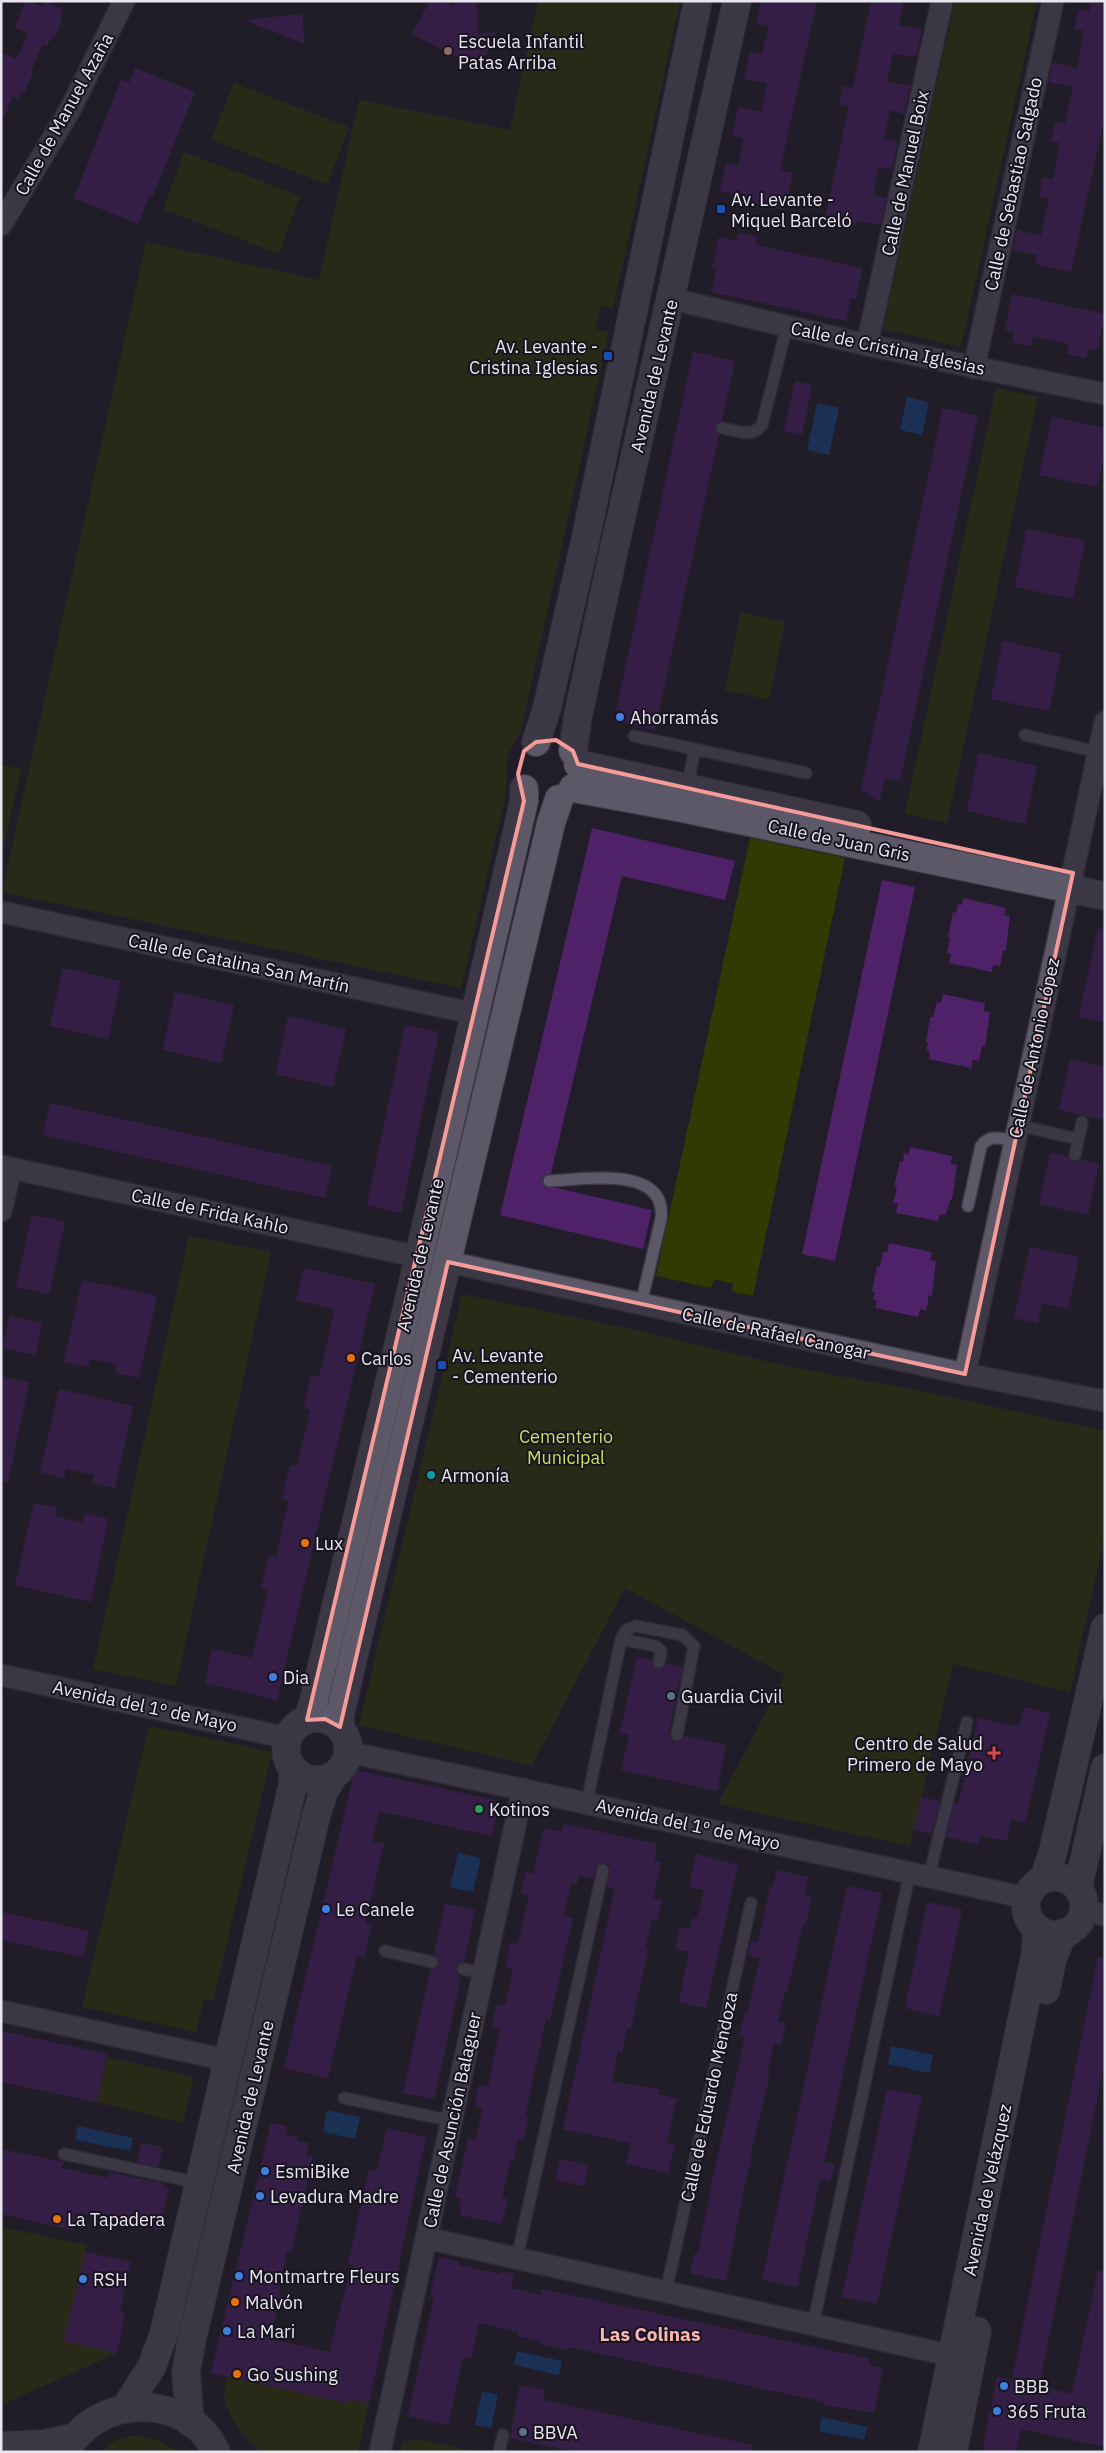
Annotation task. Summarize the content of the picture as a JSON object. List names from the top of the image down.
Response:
{
  "streets": {
    "street": [
      "Calle de Manuel Azaña",
      "Calle de Manuel Boix",
      "Calle de Sebastiao Salgado",
      "Calle de Cristina Iglesias",
      "Avenida de Levante",
      "Calle de Juan Gris",
      "Calle de Catalina San Martín",
      "Calle de Antonio López",
      "Calle de Frida Kahlo",
      "Calle de Rafael Canogar",
      "Avenida del 1º de Mayo",
      "Calle de Asunción Balaguer",
      "Avenida de Velázquez"
    ],
    "lane": ["Calle de Eduardo Mendoza"]
  },
  "crossings": [
    ["Calle de Manuel Boix", "Calle de Cristina Iglesias"],
    ["Calle de Sebastiao Salgado", "Calle de Cristina Iglesias"],
    ["Calle de Cristina Iglesias", "Avenida de Levante"],
    ["Avenida de Levante", "Calle de Juan Gris"],
    ["Avenida de Levante", "Calle de Catalina San Martín"],
    ["Avenida de Levante", "Calle de Frida Kahlo"],
    ["Avenida de Levante", "Calle de Rafael Canogar"],
    ["Avenida de Levante", "Avenida del 1º de Mayo"],
    ["Calle de Juan Gris", "Calle de Antonio López"],
    ["Calle de Antonio López", "Calle de Rafael Canogar"],
    ["Avenida del 1º de Mayo", "Calle de Asunción Balaguer"],
    ["Avenida del 1º de Mayo", "Avenida de Velázquez"]
  ],
  "districts": ["Las Colinas"],
  "parks": ["Cementerio Municipal"],
  "places": {
    "other": [
      "Escuela Infantil Patas Arriba",
      "Ahorramás",
      "Carlos",
      "Armonía",
      "Lux",
      "Dia",
      "Guardia Civil",
      "Kotinos",
      "Le Canele",
      "EsmiBike",
      "Levadura Madre",
      "La Tapadera",
      "Montmartre Fleurs",
      "RSH",
      "Malvón",
      "La Mari",
      "Go Sushing",
      "BBB",
      "365 Fruta",
      "BBVA"
    ],
    "transit": ["Av. Levante - Miquel Barceló", "Av. Levante - Cristina Iglesias", "Av. Levante - Cementerio"],
    "health": ["Centro de Salud Primero de Mayo"]
  }
}
